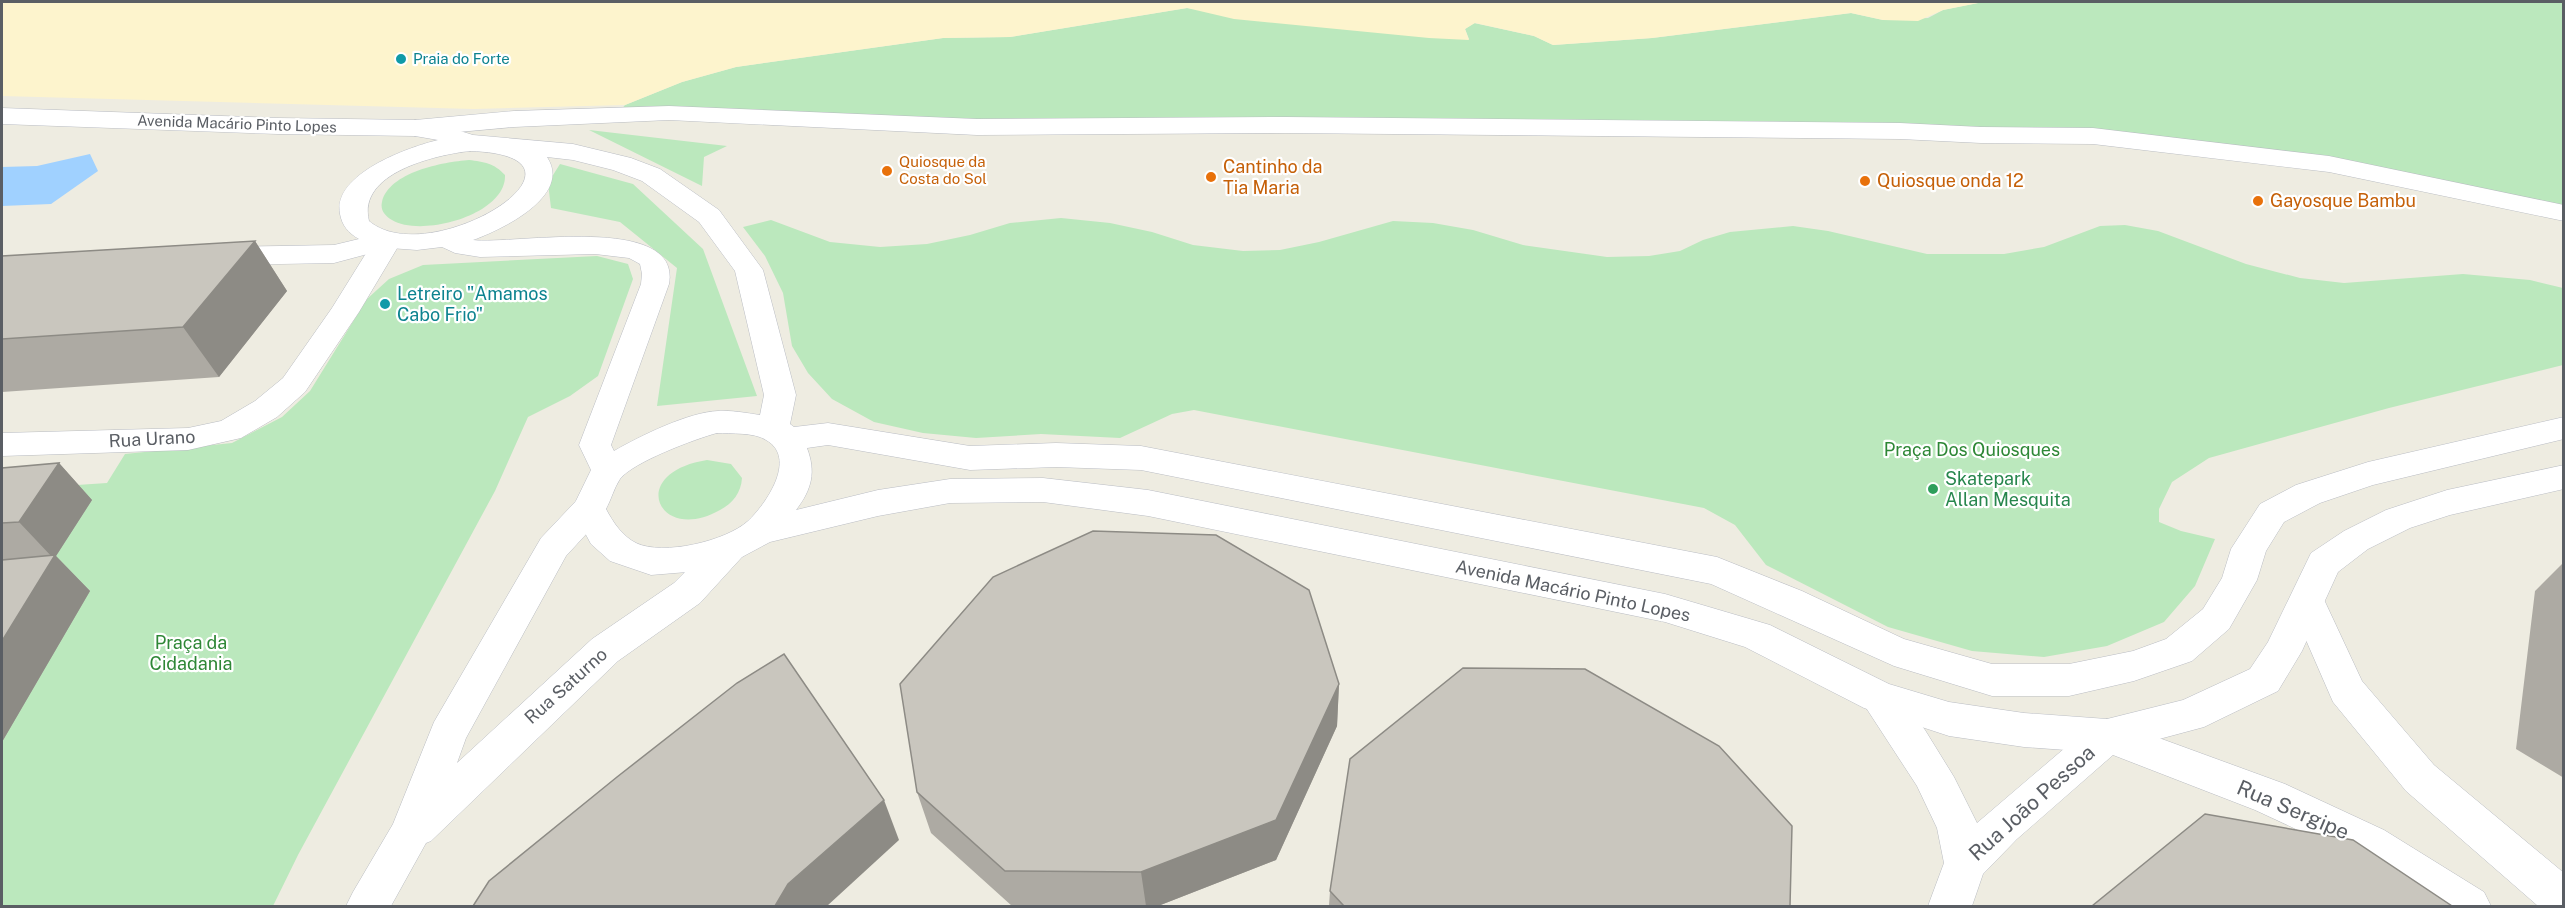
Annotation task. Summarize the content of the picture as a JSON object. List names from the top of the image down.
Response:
{
  "streets": {
    "main road": [
      "Avenida Macário Pinto Lopes",
      "Rua Urano",
      "Rua Saturno",
      "Rua João Pessoa",
      "Rua Sergipe"
    ]
  },
  "crossings": [
    ["Avenida Macário Pinto Lopes", "Rua Saturno"],
    ["Avenida Macário Pinto Lopes", "Rua João Pessoa"],
    ["Avenida Macário Pinto Lopes", "Rua Sergipe"],
    ["Rua João Pessoa", "Rua Sergipe"]
  ],
  "parks": ["Praça Dos Quiosques", "Praça da Cidadania"],
  "places": [
    "Praia do Forte",
    "Quiosque da Costa do Sol",
    "Cantinho da Tia Maria",
    "Quiosque onda 12",
    "Gayosque Bambu",
    "Letreiro \"Amamos Cabo Frio\"",
    "Skatepark Allan Mesquita"
  ]
}
